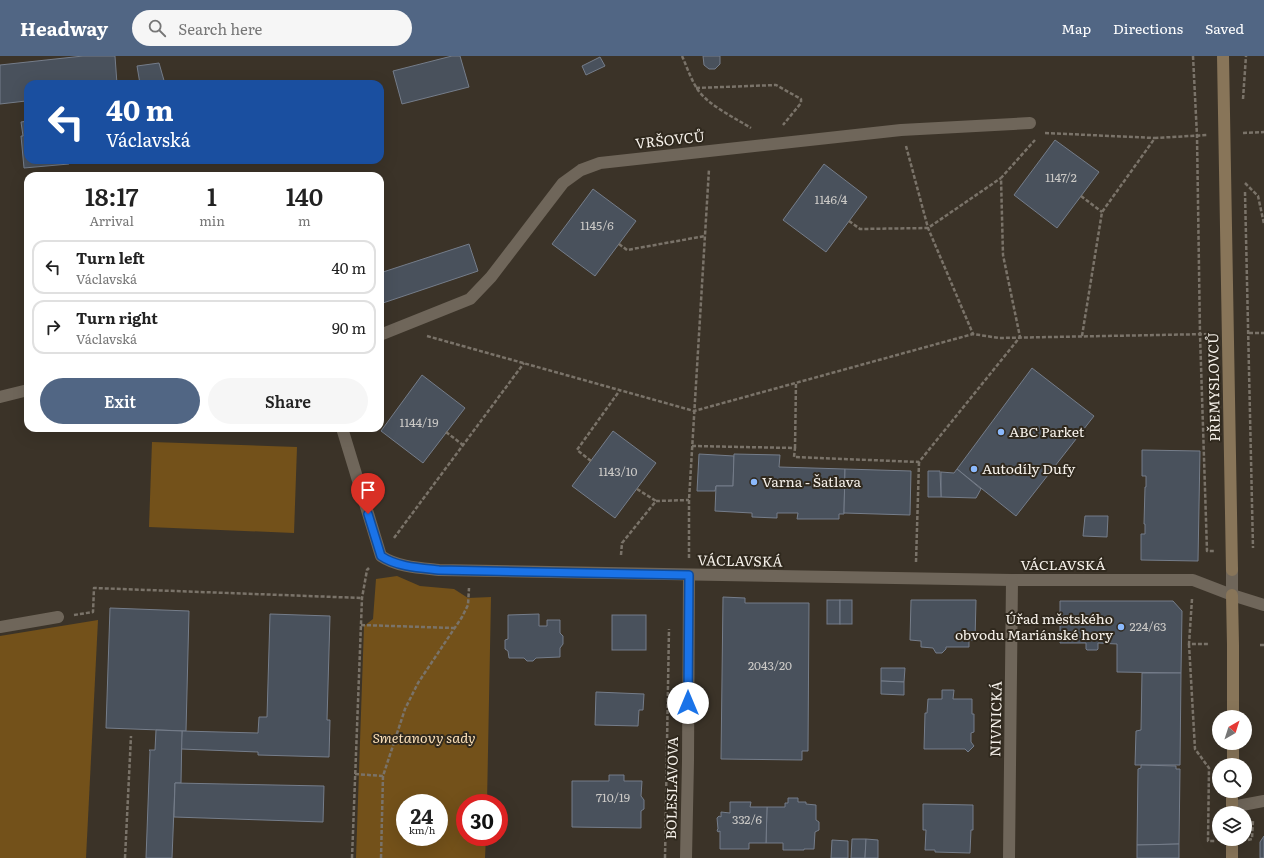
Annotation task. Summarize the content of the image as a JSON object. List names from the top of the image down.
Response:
{
  "streets": {
    "street": [
      "VRŠOVCŮ",
      "PŘEMYSLOVCŮ",
      "VÁCLAVSKÁ",
      "NIVNICKÁ",
      "BOLESLAVOVA"
    ]
  },
  "crossings": [
    ["PŘEMYSLOVCŮ", "VÁCLAVSKÁ"],
    ["VÁCLAVSKÁ", "NIVNICKÁ"],
    ["VÁCLAVSKÁ", "BOLESLAVOVA"]
  ],
  "parks": ["Smetanovy sady"],
  "places": [
    "ABC Parket",
    "Autodíly Dufy",
    "Varna - Šatlava",
    "Úřad městského obvodu Mariánské hory"
  ],
  "house_numbers": [
    "1147/2",
    "1146/4",
    "1145/6",
    "1144/19",
    "1143/10",
    "224/63",
    "2043/20",
    "710/19",
    "332/6"
  ],
  "north": "top right",
  "page": {
    "header": "Headway",
    "search": "Search here",
    "nav": ["Map", "Directions", "Saved"],
    "turn": ["40 m", "Václavská"],
    "eta": [
      "18:17",
      "Arrival",
      "1",
      "min",
      "140",
      "m"
    ],
    "list": [
      {
        "name": "Turn left",
        "note": "Václavská",
        "value": "40 m"
      },
      {
        "name": "Turn right",
        "note": "Václavská",
        "value": "90 m"
      }
    ],
    "buttons": ["Exit", "Share"],
    "speed": "24 km/h",
    "limit": "30"
  }
}
